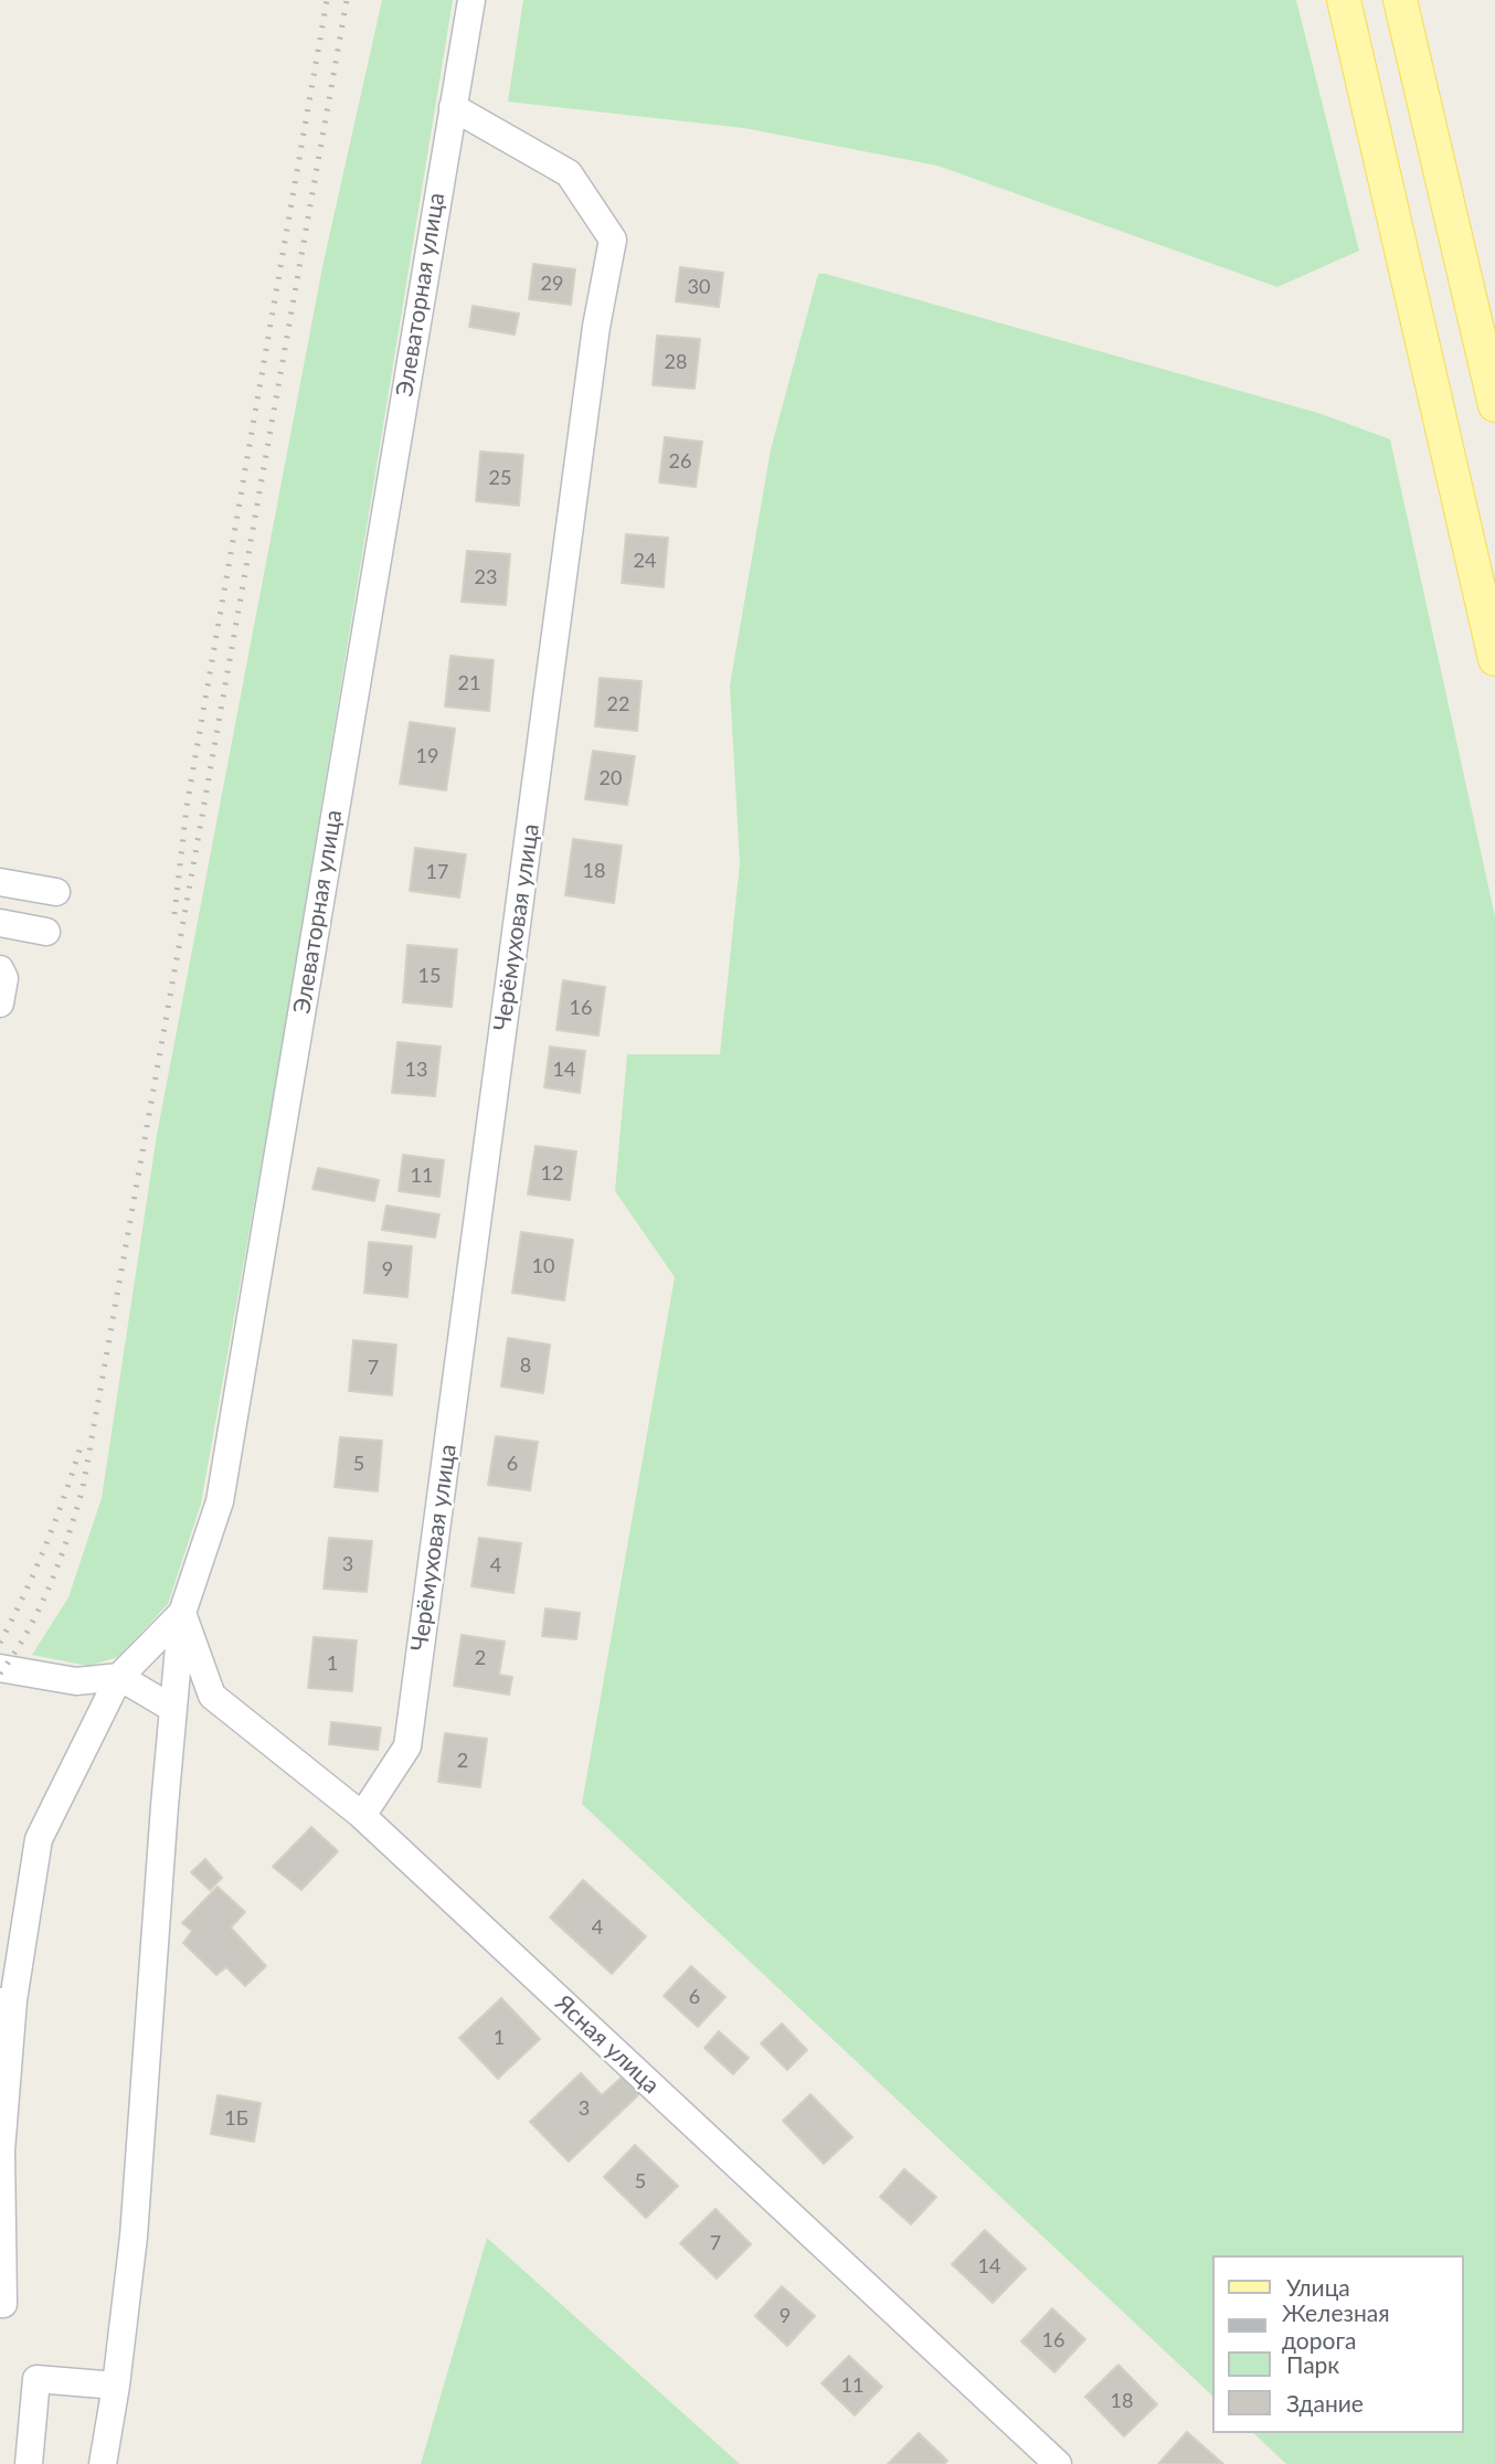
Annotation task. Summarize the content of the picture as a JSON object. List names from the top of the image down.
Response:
{
  "streets": {
    "street": ["Элеваторная улица", "Черёмуховая улица", "Ясная улица"]
  },
  "crossings": [
    ["Элеваторная улица", "Черёмуховая улица"],
    ["Элеваторная улица", "Ясная улица"],
    ["Черёмуховая улица", "Ясная улица"]
  ],
  "house_numbers": [
    "29",
    "30",
    "28",
    "26",
    "25",
    "24",
    "23",
    "21",
    "22",
    "19",
    "20",
    "18",
    "17",
    "15",
    "16",
    "13",
    "14",
    "12",
    "11",
    "10",
    "9",
    "8",
    "7",
    "5",
    "6",
    "3",
    "4",
    "2",
    "1",
    "2",
    "4",
    "6",
    "1",
    "3",
    "1Б",
    "5",
    "7",
    "14",
    "9",
    "16",
    "11",
    "18"
  ],
  "legend": [
    "Улица",
    "Железная дорога",
    "Парк",
    "Здание"
  ]
}
